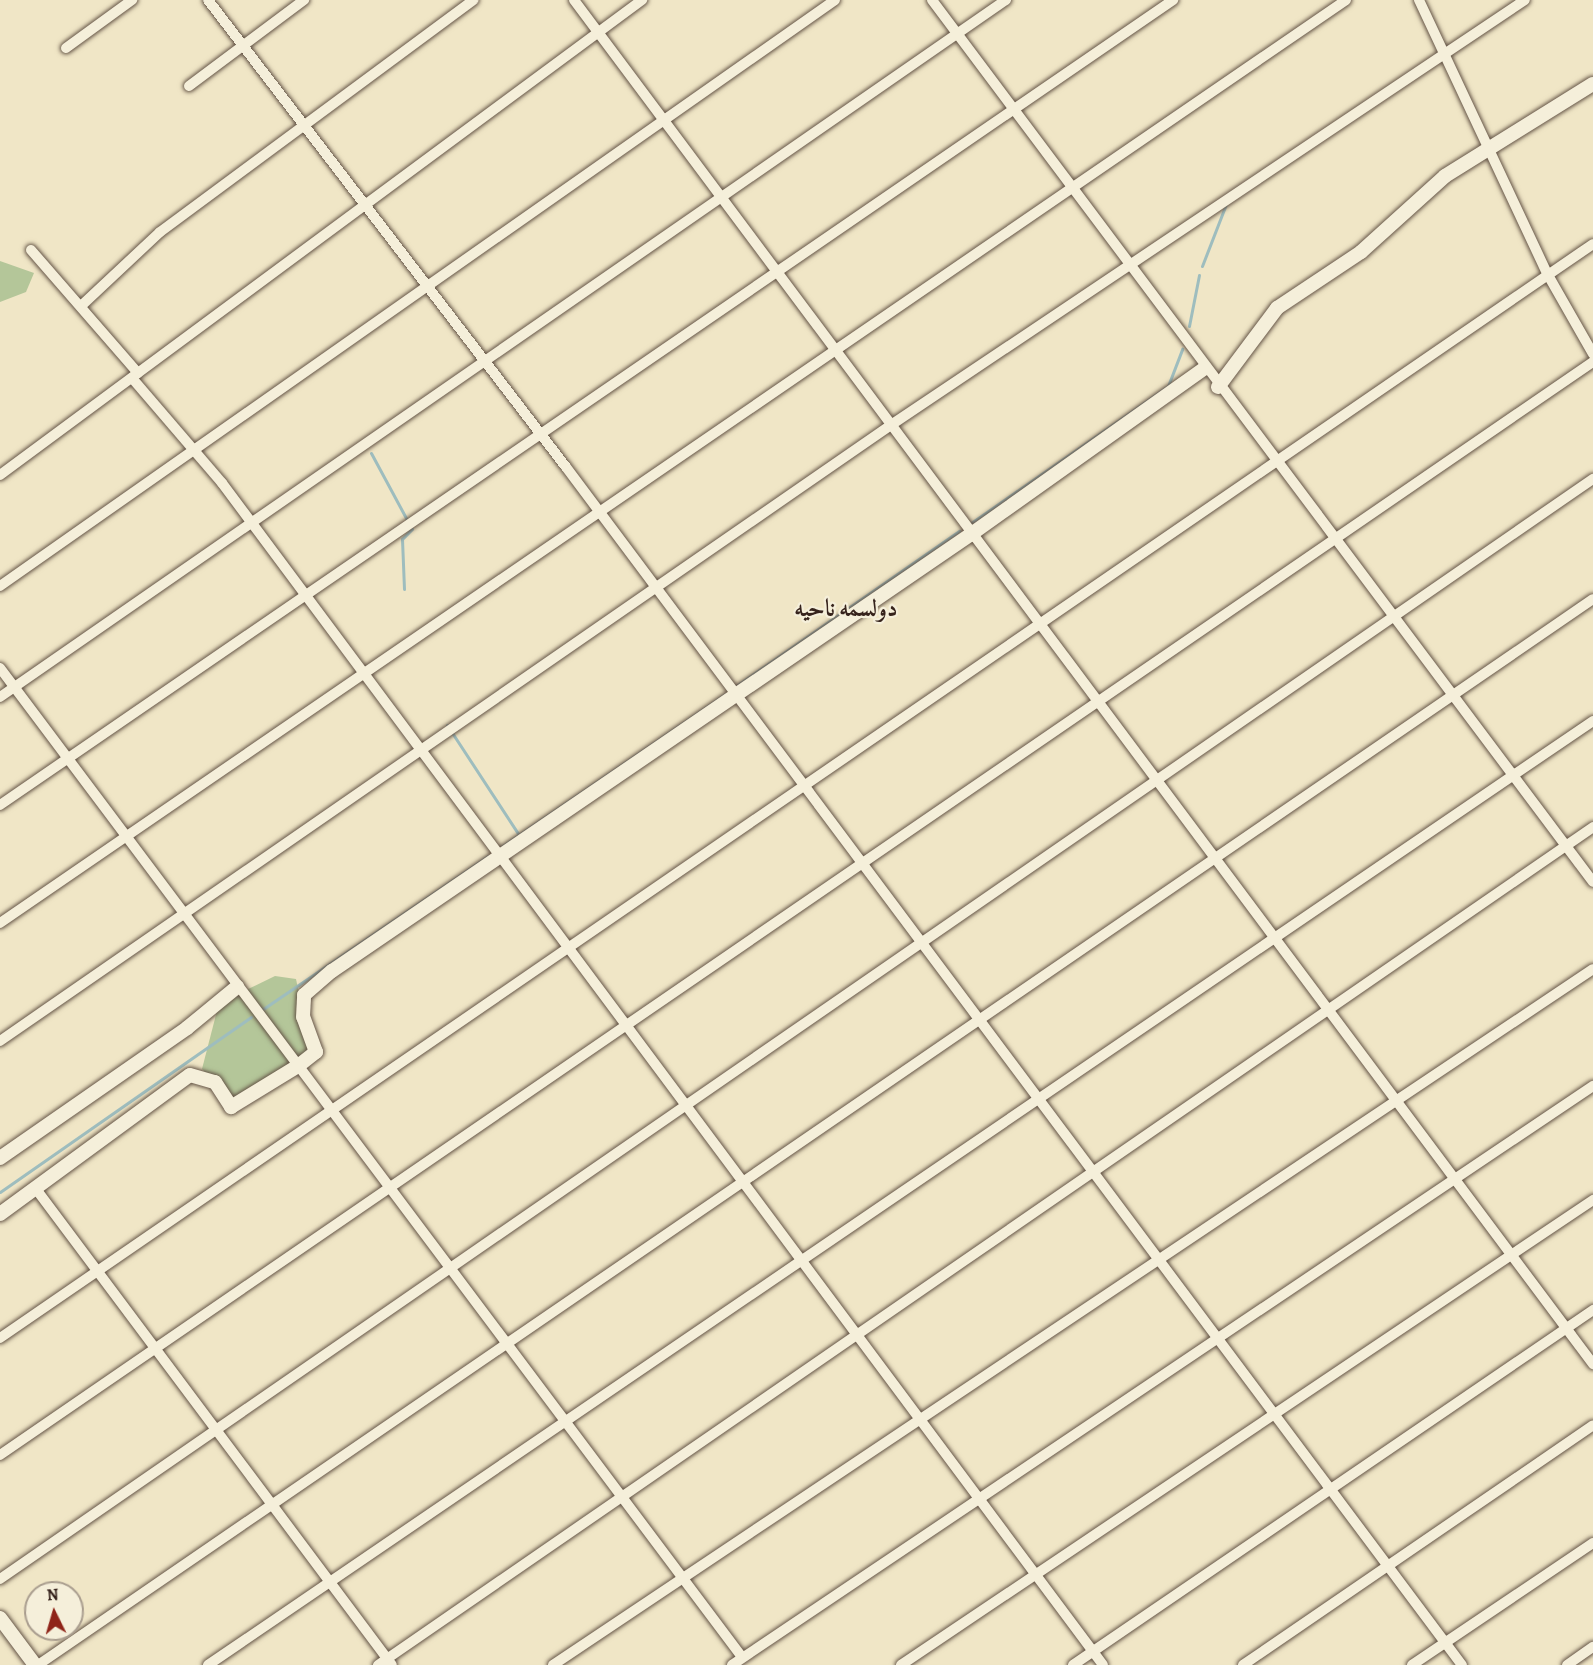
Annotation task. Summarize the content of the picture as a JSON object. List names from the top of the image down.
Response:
{
  "districts": ["دولسمه ناحیه"],
  "north": "top"
}
